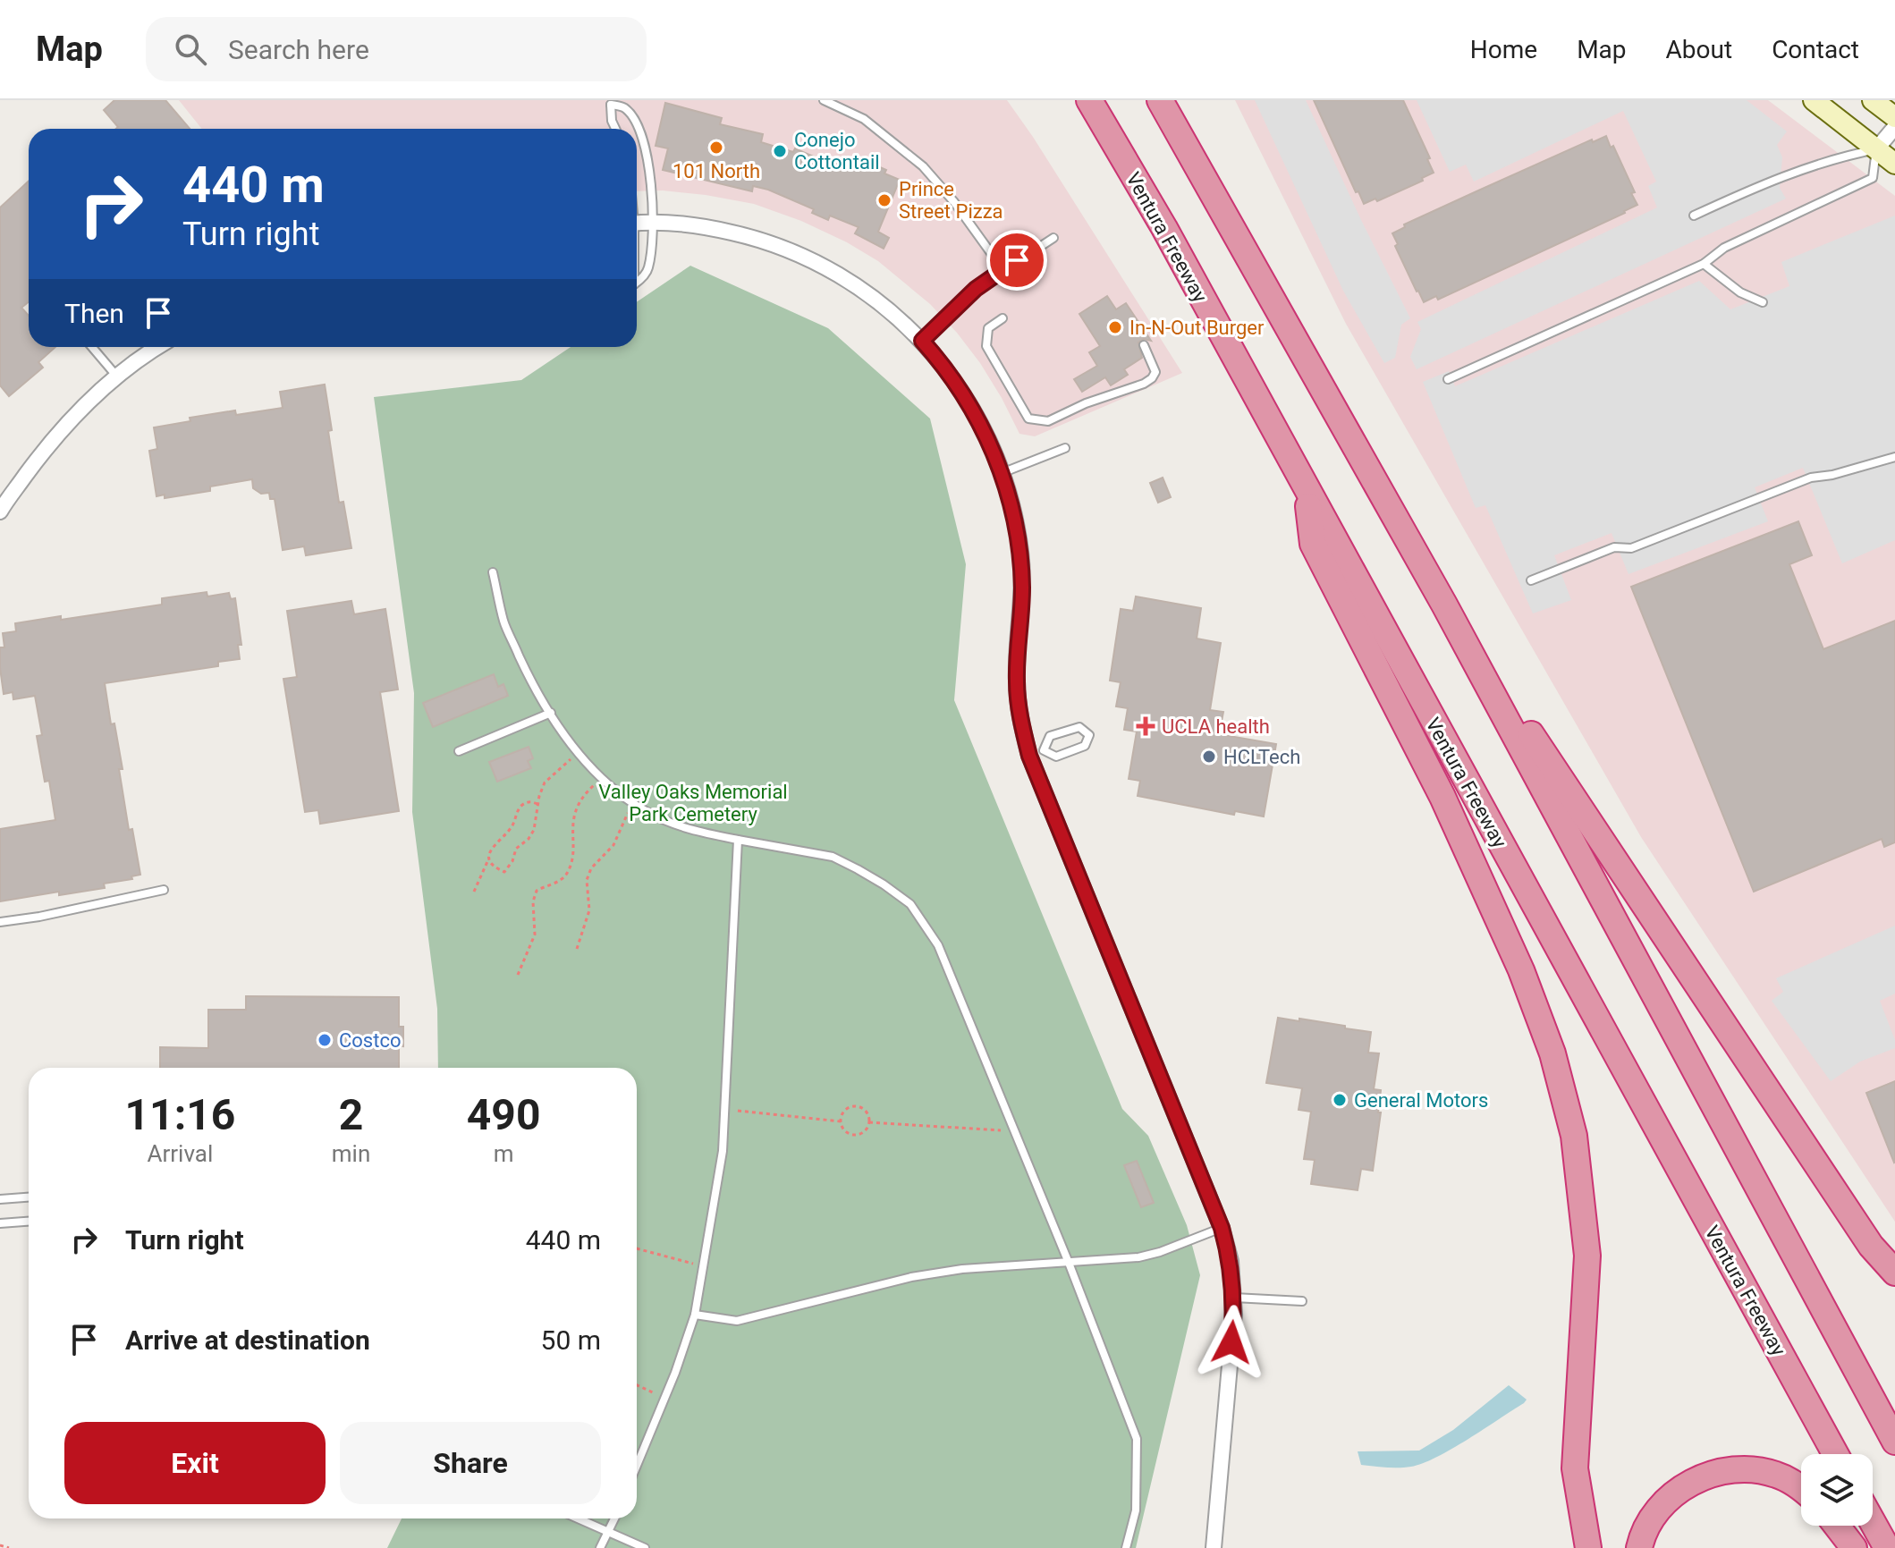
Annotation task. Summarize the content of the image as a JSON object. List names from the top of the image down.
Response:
{
  "streets": {
    "highway": ["Ventura Freeway"]
  },
  "parks": ["Valley Oaks Memorial Park Cemetery"],
  "places": {
    "other": [
      "101 North",
      "Conejo Cottontail",
      "Prince Street Pizza",
      "In-N-Out Burger",
      "HCLTech",
      "Costco",
      "General Motors"
    ],
    "health": ["UCLA health"]
  },
  "page": {
    "header": "Map",
    "search": "Search here",
    "nav": [
      "Home",
      "Map",
      "About",
      "Contact"
    ],
    "turn": ["440 m", "Turn right"],
    "then": "Then",
    "eta": [
      "11:16",
      "Arrival",
      "2",
      "min",
      "490",
      "m"
    ],
    "list": [
      {
        "name": "Turn right",
        "value": "440 m"
      },
      {
        "name": "Arrive at destination",
        "value": "50 m"
      }
    ],
    "buttons": ["Exit", "Share"]
  }
}
